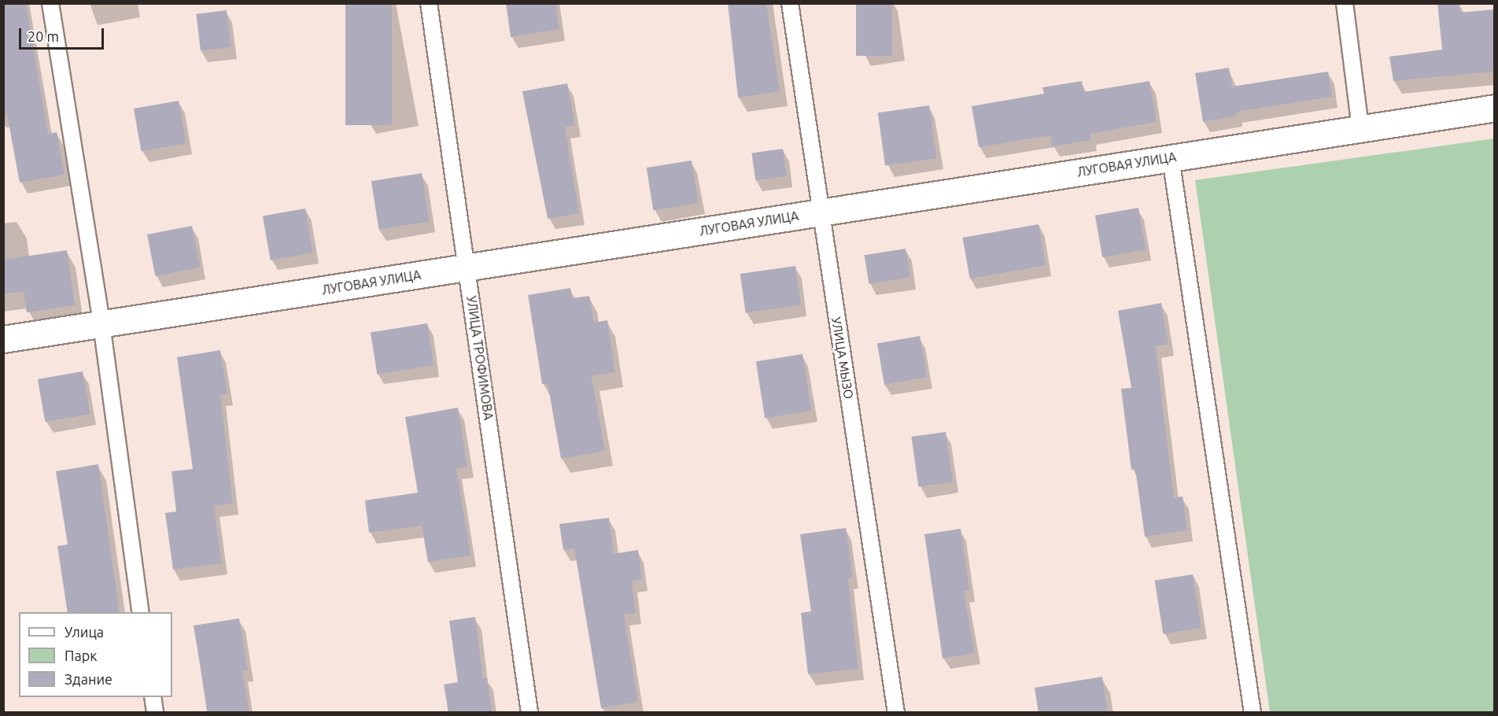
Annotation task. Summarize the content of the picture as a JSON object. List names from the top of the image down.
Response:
{
  "streets": {
    "street": ["ЛУГОВАЯ УЛИЦА"],
    "lane": ["УЛИЦА ТРОФИМОВА", "УЛИЦА МЫЗО"]
  },
  "crossings": [
    ["ЛУГОВАЯ УЛИЦА", "УЛИЦА ТРОФИМОВА"],
    ["ЛУГОВАЯ УЛИЦА", "УЛИЦА МЫЗО"]
  ],
  "legend": ["Улица", "Парк", "Здание"],
  "scale_bar": "20 m"
}
